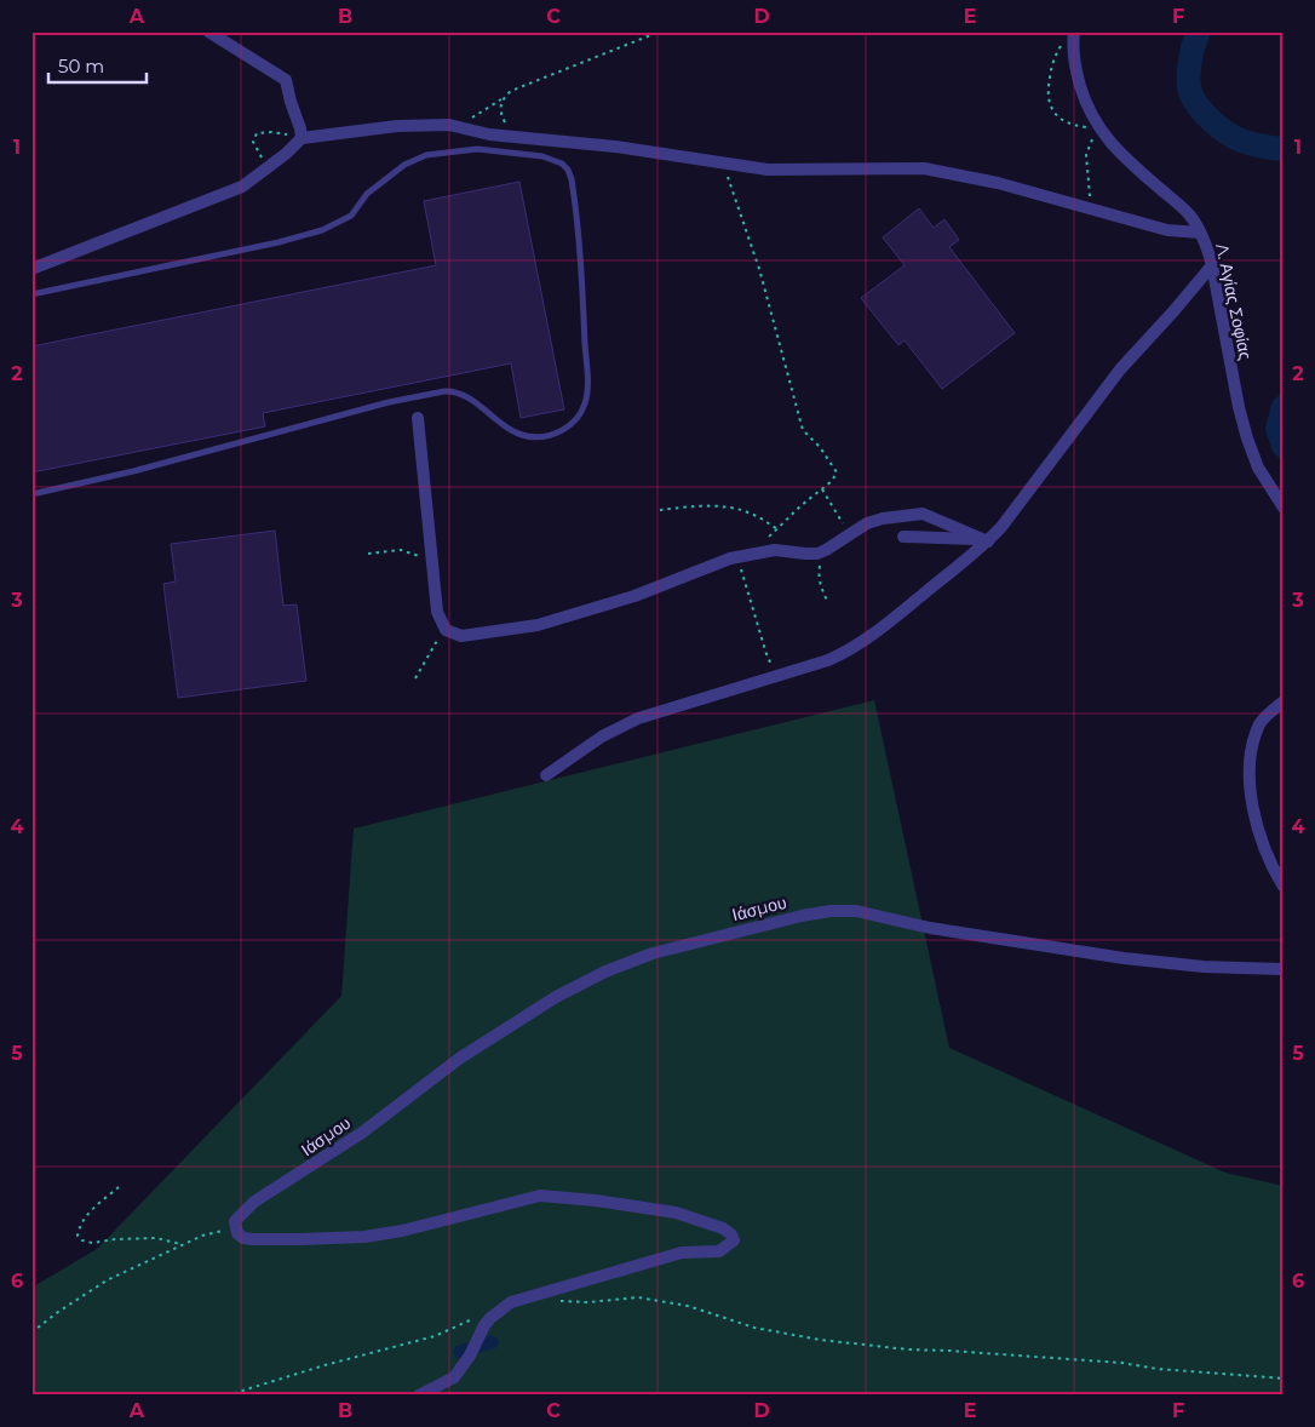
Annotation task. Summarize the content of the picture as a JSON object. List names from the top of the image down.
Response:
{
  "streets": {
    "street": ["Λ. Αγίας Σοφίας", "Ιάσμου"]
  },
  "scale_bar": "50 m",
  "grid": {
    "columns": [
      "A",
      "B",
      "C",
      "D",
      "E",
      "F"
    ],
    "rows": [
      "1",
      "2",
      "3",
      "4",
      "5",
      "6"
    ]
  }
}
